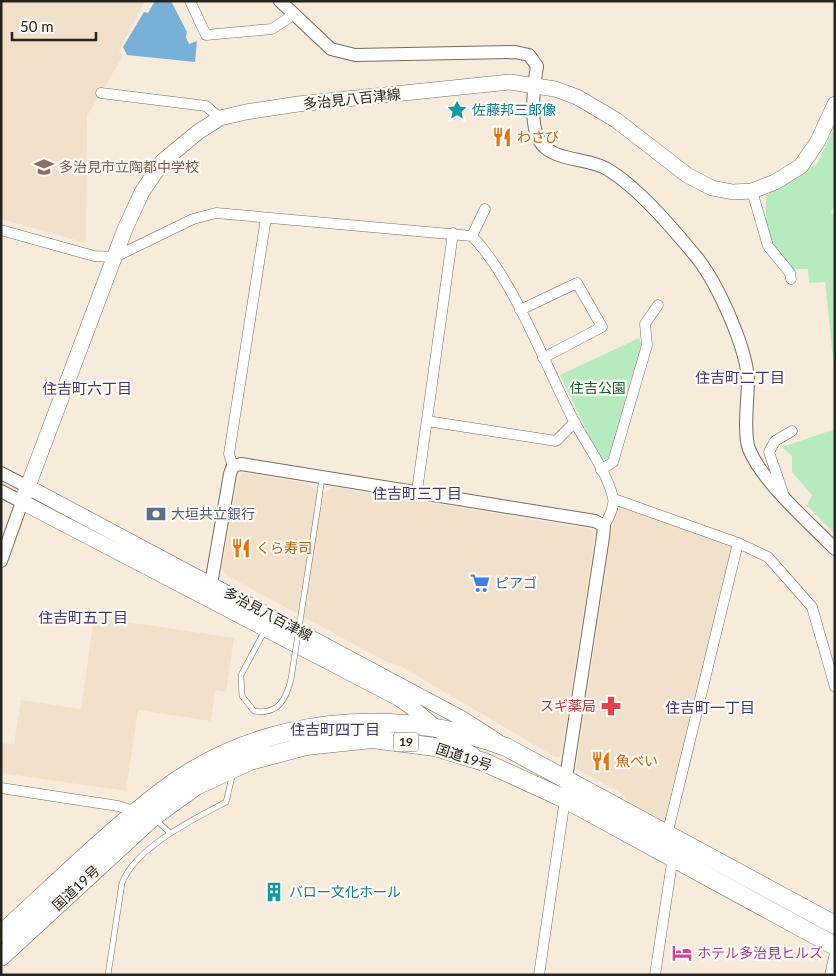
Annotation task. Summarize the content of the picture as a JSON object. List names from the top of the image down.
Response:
{
  "streets": {
    "highway": ["19", "国道19号"],
    "main road": ["多治見八百津線"]
  },
  "crossings": [
    ["多治見八百津線", "国道19号"]
  ],
  "districts": [
    "住吉町二丁目",
    "住吉町六丁目",
    "住吉町三丁目",
    "住吉町五丁目",
    "住吉町一丁目",
    "住吉町四丁目"
  ],
  "parks": ["住吉公園"],
  "places": {
    "place": ["佐藤邦三郎像"],
    "restaurant": ["わさび", "くら寿司", "魚べい"],
    "school or university": ["多治見市立陶都中学校"],
    "bank": ["大垣共立銀行"],
    "supermarket": ["ピアゴ"],
    "pharmacy": ["スギ薬局"],
    "building": ["バロー文化ホール"],
    "hotel": ["ホテル多治見ヒルズ"]
  },
  "scale_bar": "50 m"
}
